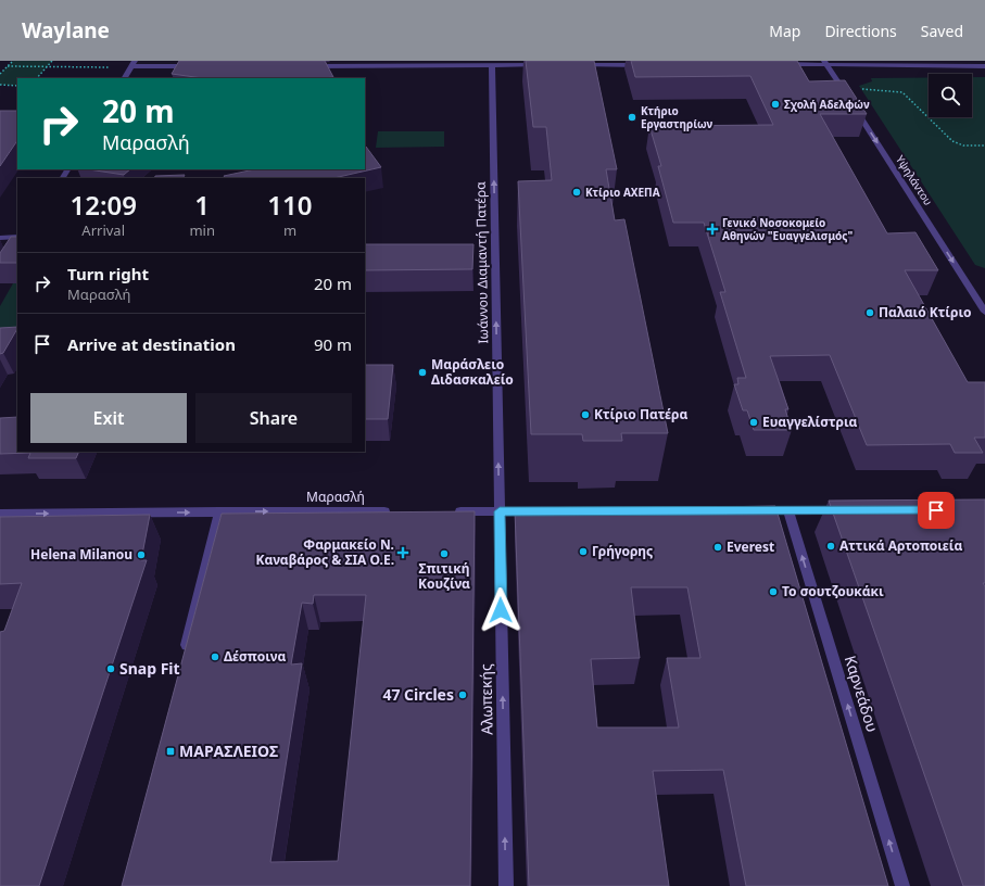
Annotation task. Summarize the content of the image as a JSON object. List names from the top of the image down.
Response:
{
  "streets": {
    "street": [
      "Υψηλάντου",
      "Ιωάννου Διαμαντή Πατέρα",
      "Μαρασλή",
      "Καρνεάδου",
      "Αλωπεκής"
    ]
  },
  "crossings": [
    ["Ιωάννου Διαμαντή Πατέρα", "Αλωπεκής"]
  ],
  "one_way": [
    "Υψηλάντου",
    "Ιωάννου Διαμαντή Πατέρα",
    "Μαρασλή",
    "Καρνεάδου",
    "Αλωπεκής"
  ],
  "places": {
    "other": [
      "Σχολή Αδελφών",
      "Κτήριο Εργαστηρίων",
      "Κτίριο ΑΧΕΠΑ",
      "Παλαιό Κτίριο",
      "Μαράσλειο Διδασκαλείο",
      "Κτίριο Πατέρα",
      "Ευαγγελίστρια",
      "Αττικά Αρτοποιεία",
      "Everest",
      "Γρήγορης",
      "Σπιτική Κουζίνα",
      "Helena Milanou",
      "Το σουτζουκάκι",
      "Δέσποινα",
      "Snap Fit",
      "47 Circles"
    ],
    "health": ["Γενικό Νοσοκομείο Αθηνών \"Ευαγγελισμός\"", "Φαρμακείο Ν. Καναβάρος & ΣΙΑ Ο.Ε."],
    "transit": ["ΜΑΡΑΣΛΕΙΟΣ"]
  },
  "page": {
    "header": "Waylane",
    "nav": ["Map", "Directions", "Saved"],
    "turn": ["20 m", "Μαρασλή"],
    "eta": [
      "12:09",
      "Arrival",
      "1",
      "min",
      "110",
      "m"
    ],
    "list": [
      {
        "name": "Turn right",
        "note": "Μαρασλή",
        "value": "20 m"
      },
      {
        "name": "Arrive at destination",
        "value": "90 m"
      }
    ],
    "buttons": ["Exit", "Share"]
  }
}
